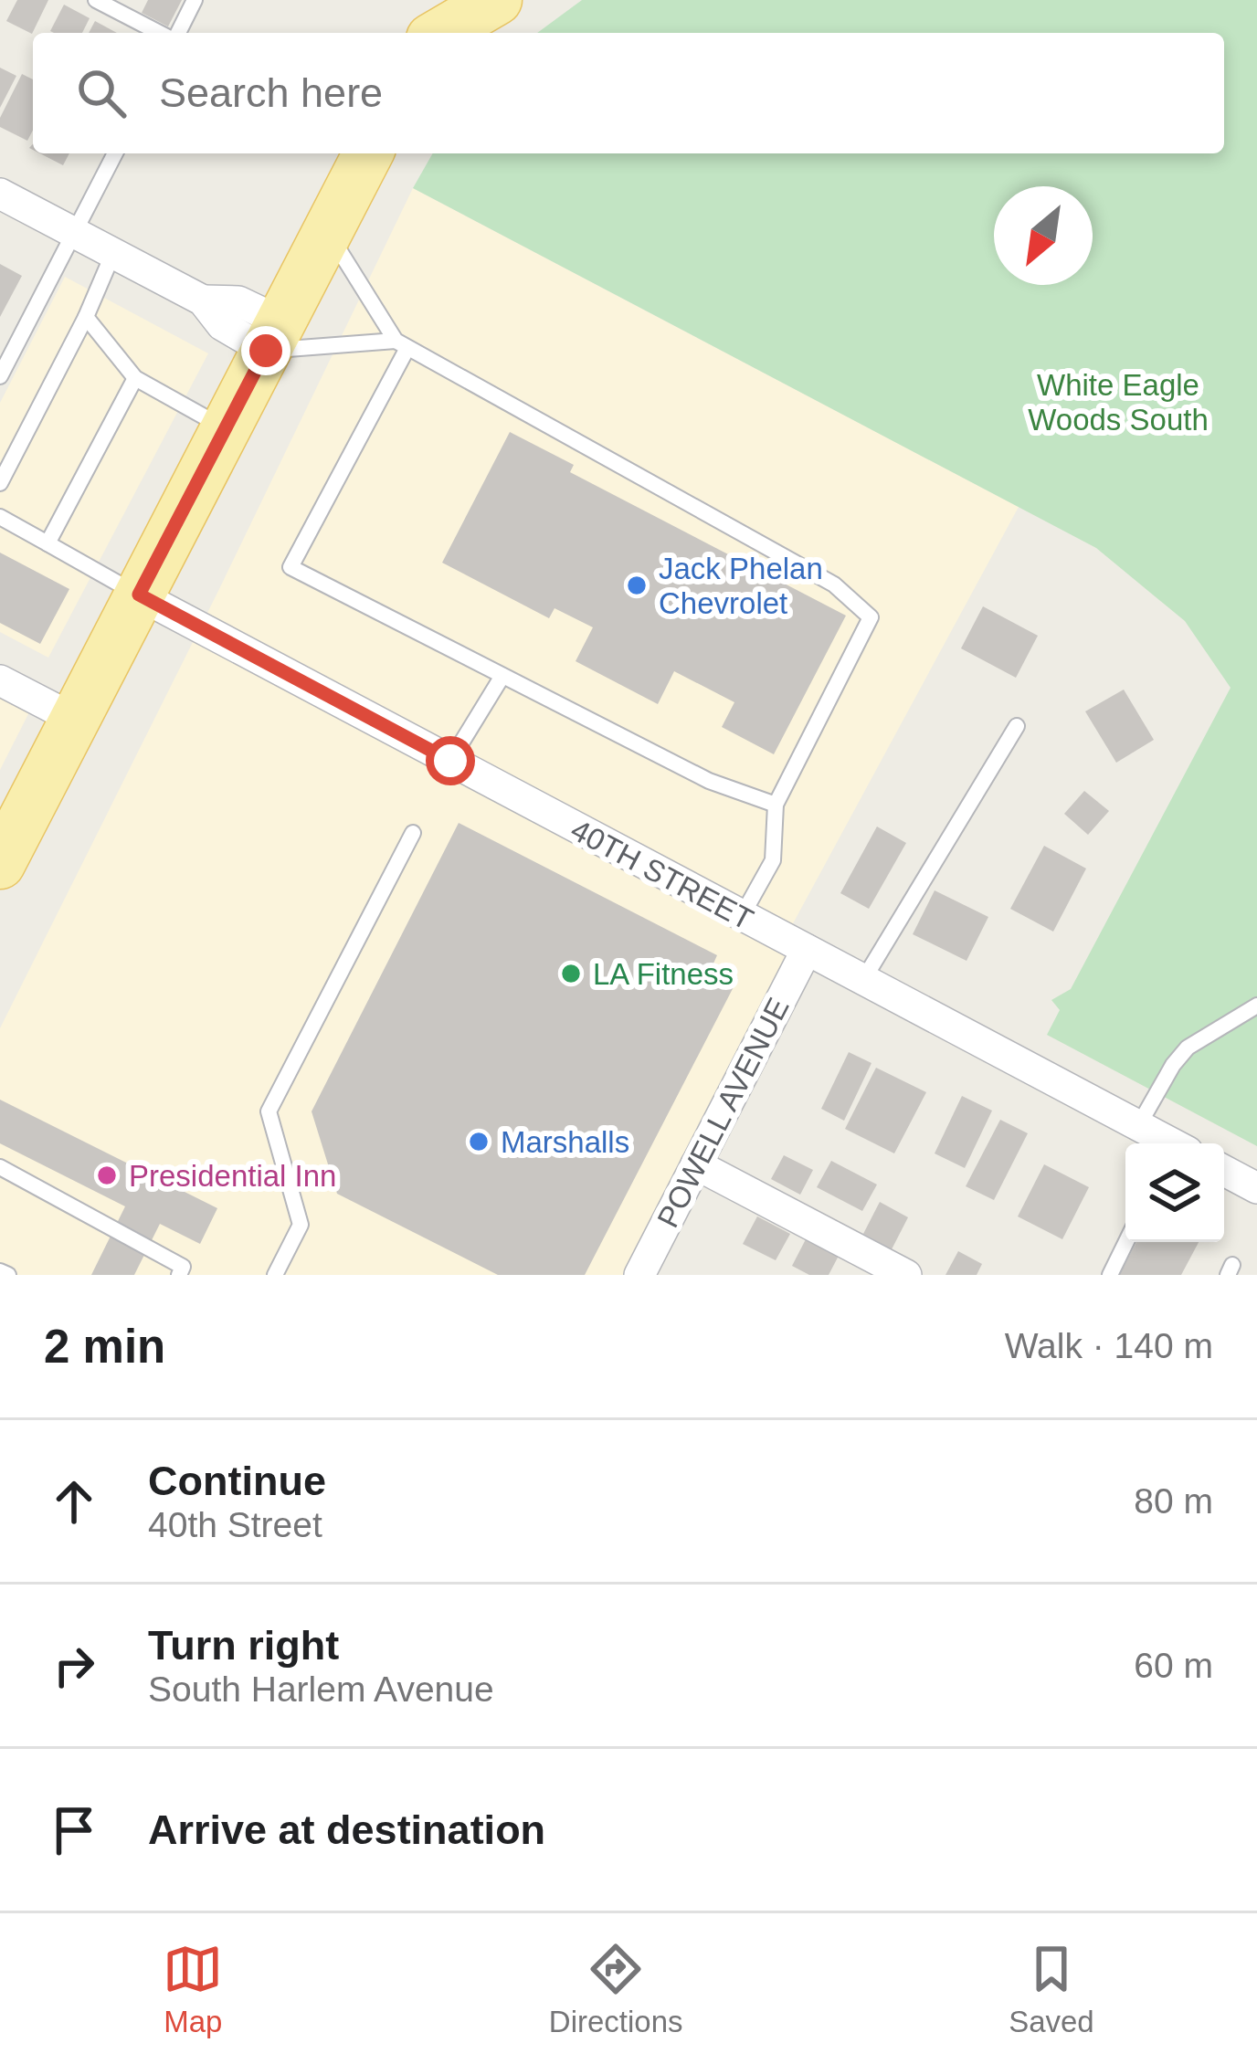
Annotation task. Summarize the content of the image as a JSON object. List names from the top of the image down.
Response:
{
  "streets": {
    "street": ["40TH STREET", "POWELL AVENUE"]
  },
  "crossings": [
    ["40TH STREET", "POWELL AVENUE"]
  ],
  "parks": ["White Eagle Woods South"],
  "places": [
    "Jack Phelan Chevrolet",
    "LA Fitness",
    "Marshalls",
    "Presidential Inn"
  ],
  "north": "bottom left",
  "page": {
    "search": "Search here",
    "heading": ["2 min", "Walk · 140 m"],
    "list": [
      ["Continue", "40th Street", "80 m"],
      ["Turn right", "South Harlem Avenue", "60 m"],
      "Arrive at destination"
    ],
    "nav": ["Map", "Directions", "Saved"]
  }
}
